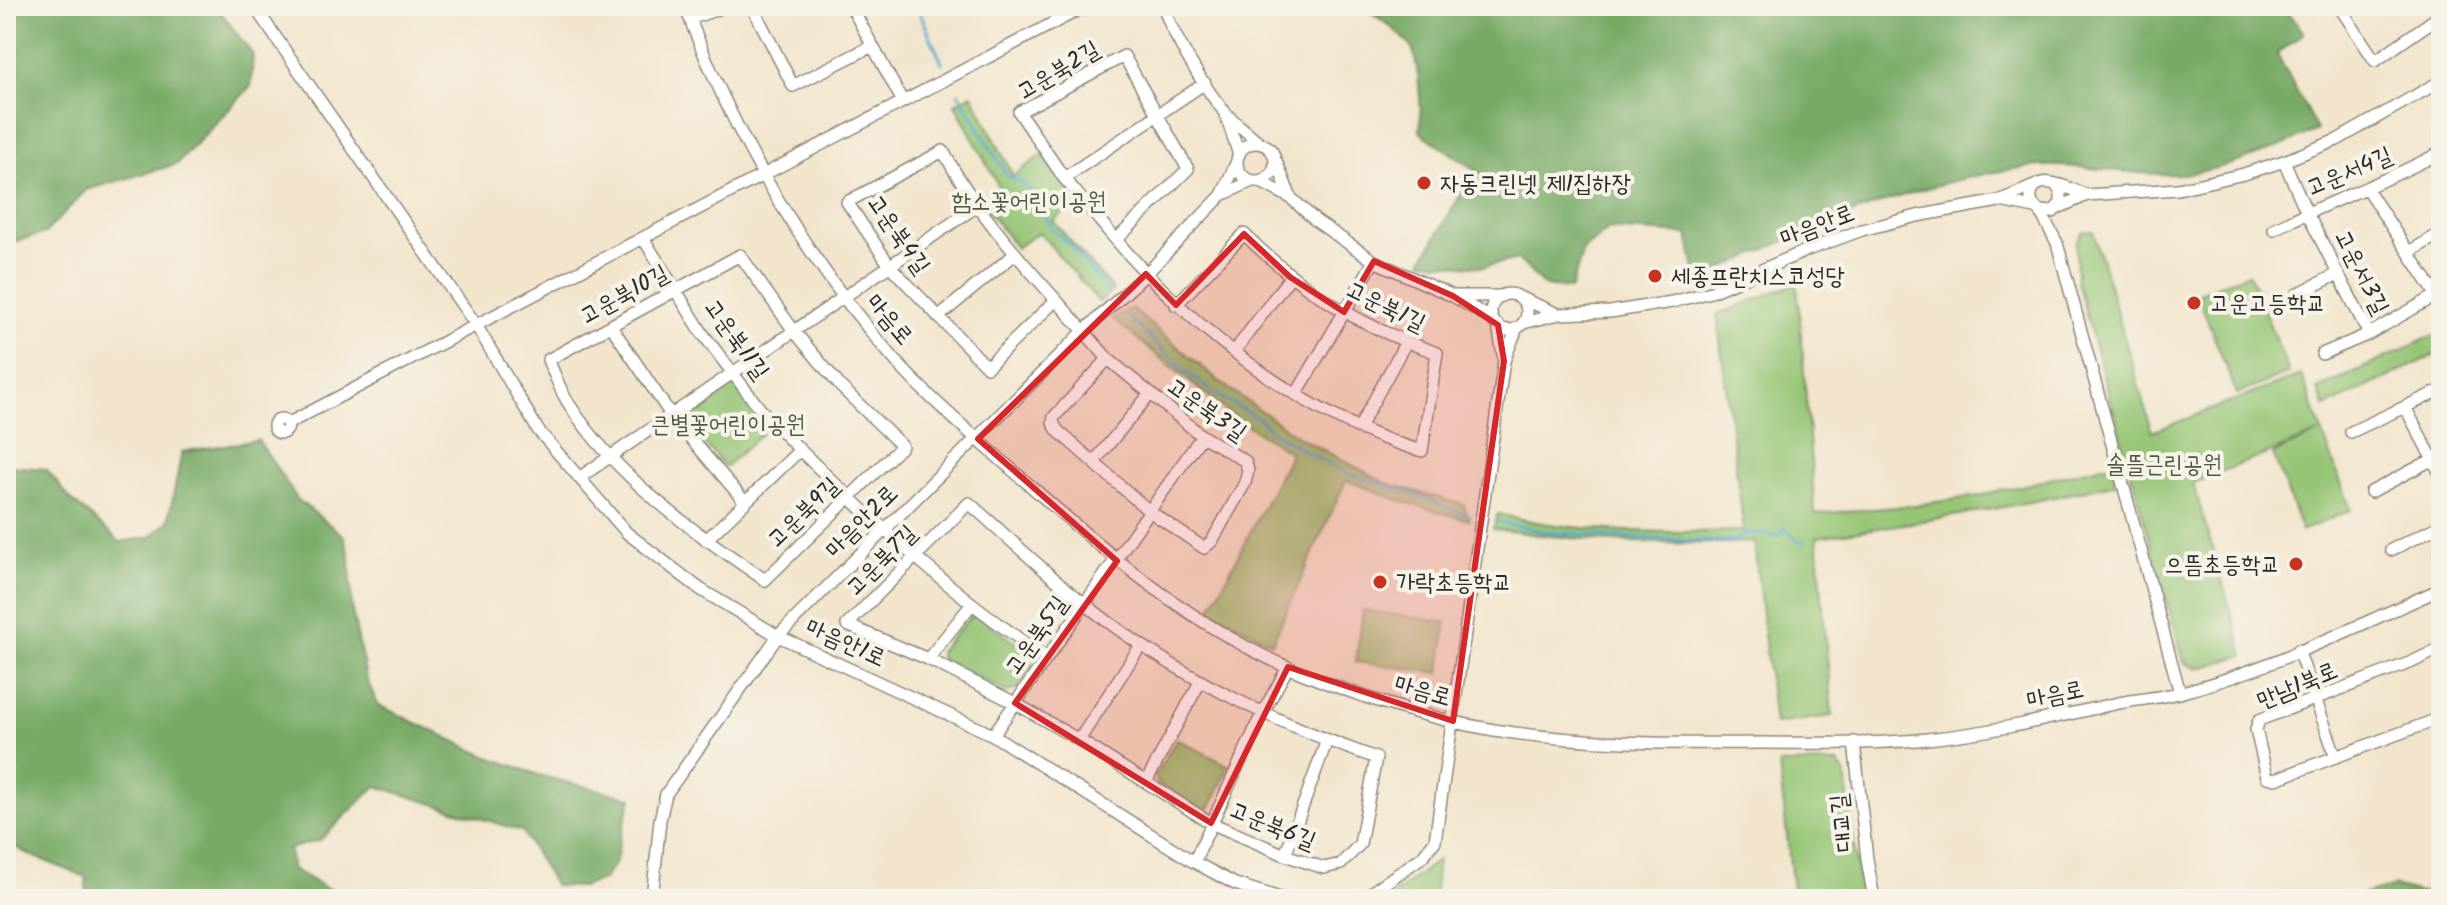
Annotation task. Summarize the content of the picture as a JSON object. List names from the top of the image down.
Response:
{
  "streets": {
    "street": [
      "고운북2길",
      "고운서4길",
      "마음안로",
      "고운북4길",
      "고운서3길",
      "고운북10길",
      "고운북1길",
      "마음로",
      "고운북11길",
      "고운북3길",
      "고운북9길",
      "마음안2로",
      "고운북7길",
      "고운북5길",
      "마음안1로",
      "만남1북로",
      "대교길",
      "고운북6길"
    ]
  },
  "crossings": [
    ["고운북2길", "고운북1길"],
    ["고운북2길", "마음안2로"],
    ["고운서4길", "고운서3길"],
    ["고운북4길", "고운북3길"],
    ["고운북4길", "마음안2로"],
    ["고운북10길", "고운북11길"],
    ["고운북10길", "고운북9길"],
    ["고운북1길", "마음안2로"],
    ["마음로", "마음안2로"],
    ["마음로", "고운북5길"],
    ["마음로", "대교길"],
    ["고운북11길", "고운북9길"],
    ["고운북11길", "마음안2로"],
    ["고운북11길", "고운북7길"],
    ["고운북11길", "고운북5길"],
    ["고운북3길", "고운북5길"],
    ["마음안2로", "마음안1로"],
    ["고운북7길", "고운북5길"],
    ["고운북7길", "고운북6길"],
    ["고운북5길", "마음안1로"],
    ["고운북5길", "고운북6길"]
  ],
  "parks": ["함소꽃어린이공원", "큰별꽃어린이공원", "솔뜰근린공원"],
  "places": [
    "자동크린넷 제1집하장",
    "세종프란치스코성당",
    "고운고등학교",
    "으뜸초등학교",
    "가락초등학교"
  ]
}
